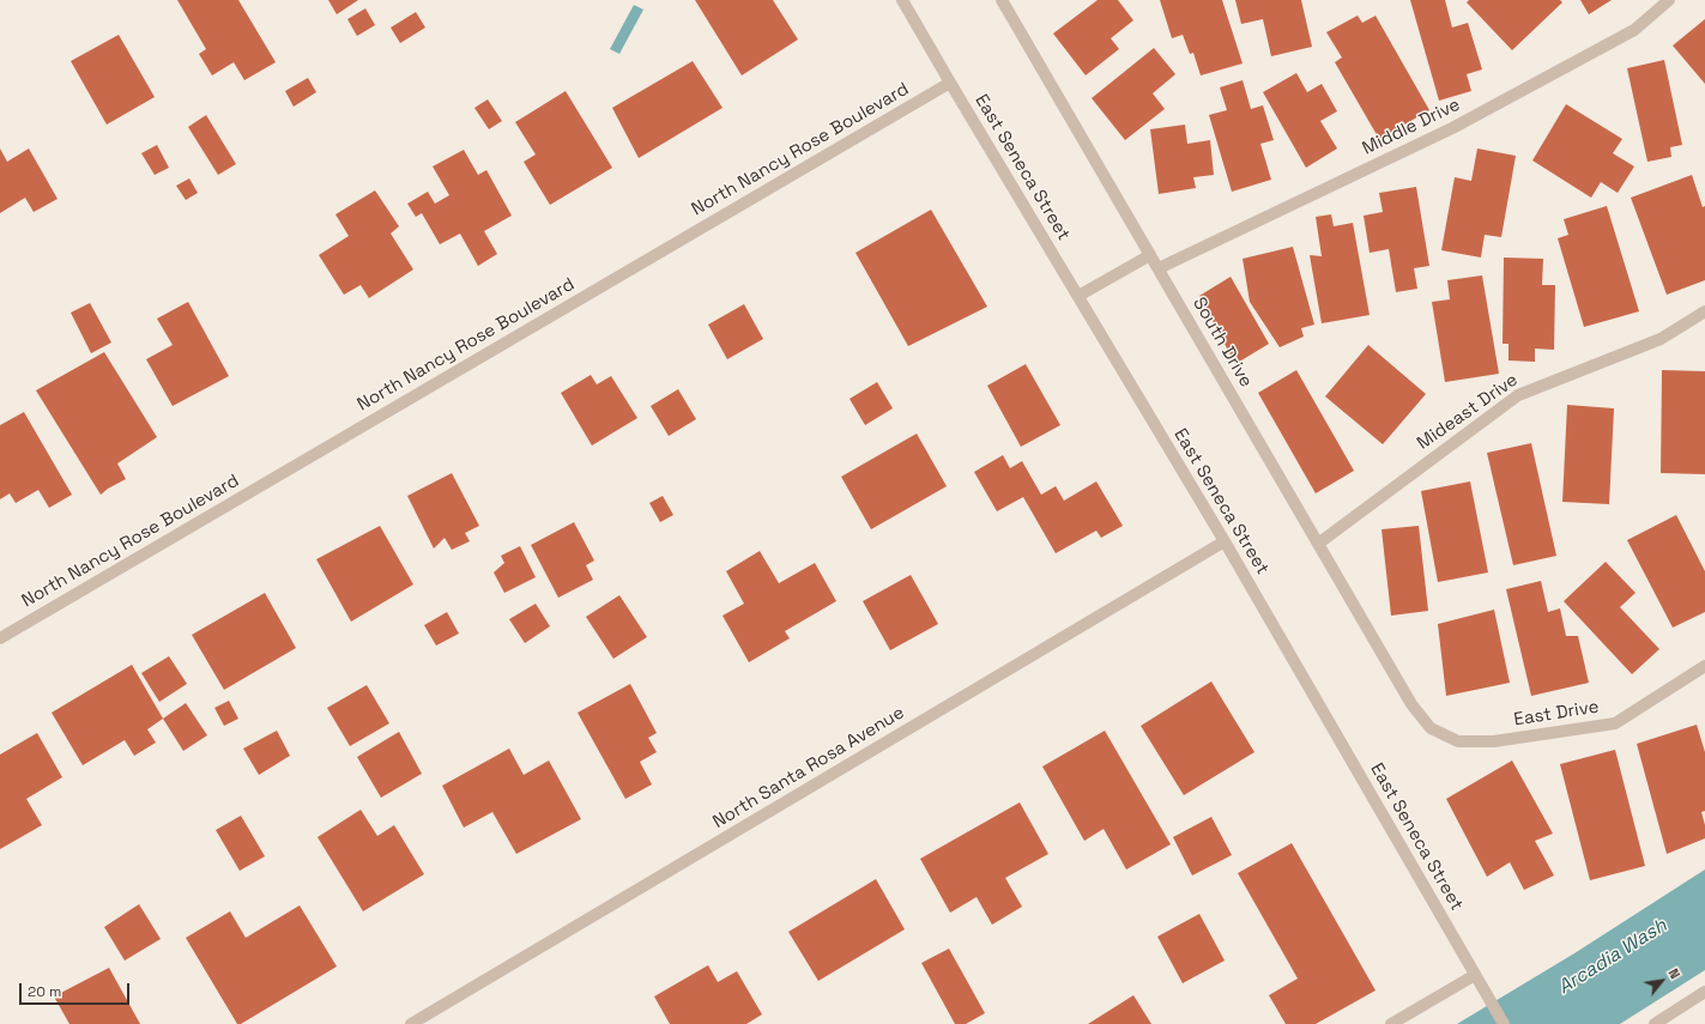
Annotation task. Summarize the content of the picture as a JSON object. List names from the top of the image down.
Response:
{
  "streets": {
    "street": [
      "Middle Drive",
      "North Nancy Rose Boulevard",
      "East Seneca Street",
      "South Drive",
      "Mideast Drive",
      "East Drive",
      "North Santa Rosa Avenue"
    ]
  },
  "crossings": [
    ["Middle Drive", "South Drive"],
    ["North Nancy Rose Boulevard", "East Seneca Street"],
    ["East Seneca Street", "North Santa Rosa Avenue"],
    ["South Drive", "Mideast Drive"],
    ["South Drive", "East Drive"]
  ],
  "water": ["Arcadia Wash"],
  "scale_bar": "20 m",
  "north": "top right"
}
